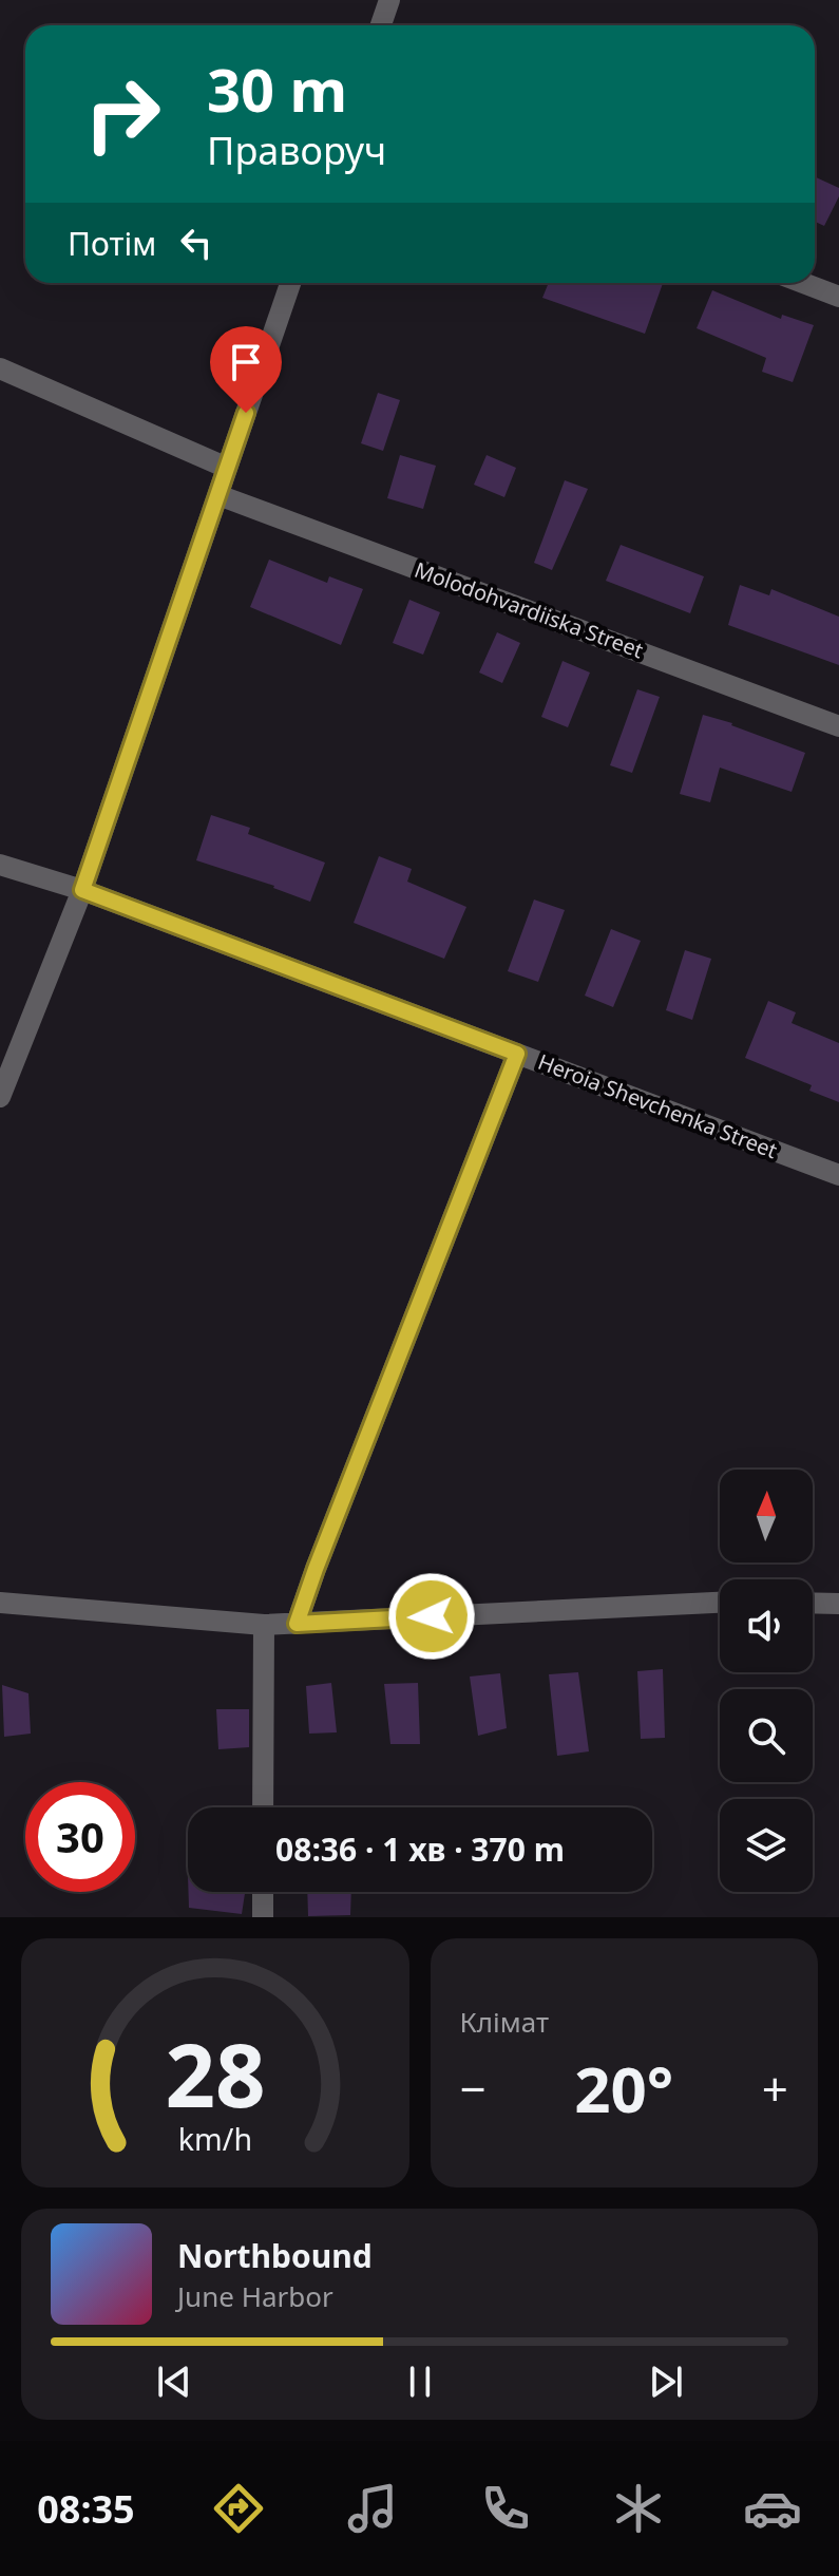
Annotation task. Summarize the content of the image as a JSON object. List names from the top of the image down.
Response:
{
  "streets": {
    "street": ["Molodohvardiiska Street", "Heroia Shevchenka Street"]
  },
  "north": "top",
  "page": {
    "turn": ["30 m", "Праворуч"],
    "then": "Потім",
    "limit": "30",
    "trip": "08:36 · 1 хв · 370 m",
    "tile": "Клімат",
    "heat": ["−", "20°", "+"],
    "song": ["Northbound", "June Harbor"],
    "tabs": "08:35",
    "gauge": ["28", "km/h"]
  }
}
